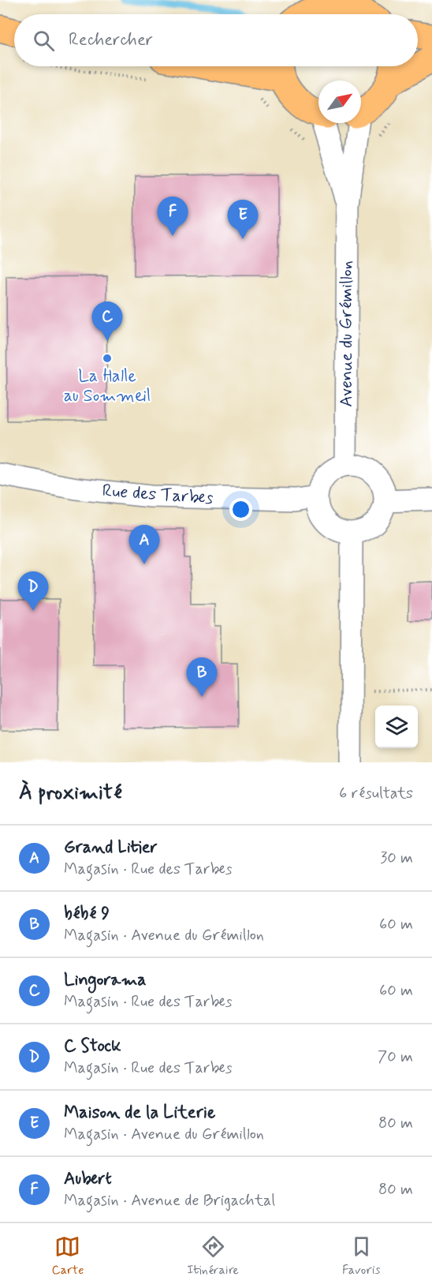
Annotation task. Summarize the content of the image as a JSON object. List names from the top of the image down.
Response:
{
  "streets": {
    "street": ["Avenue du Grémillon", "Rue des Tarbes"]
  },
  "crossings": [
    ["Avenue du Grémillon", "Rue des Tarbes"]
  ],
  "places": ["La Halle au Sommeil"],
  "north": "top right",
  "page": {
    "search": "Rechercher",
    "pins": [
      "F",
      "E",
      "C",
      "A",
      "D",
      "B"
    ],
    "heading": ["À proximité", "6 résultats"],
    "list": [
      {
        "mark": "A",
        "name": "Grand Litier",
        "note": "Magasin · Rue des Tarbes",
        "value": "30 m"
      },
      {
        "mark": "B",
        "name": "bébé 9",
        "note": "Magasin · Avenue du Grémillon",
        "value": "60 m"
      },
      {
        "mark": "C",
        "name": "Lingorama",
        "note": "Magasin · Rue des Tarbes",
        "value": "60 m"
      },
      {
        "mark": "D",
        "name": "C Stock",
        "note": "Magasin · Rue des Tarbes",
        "value": "70 m"
      },
      {
        "mark": "E",
        "name": "Maison de la Literie",
        "note": "Magasin · Avenue du Grémillon",
        "value": "80 m"
      },
      {
        "mark": "F",
        "name": "Aubert",
        "note": "Magasin · Avenue de Brigachtal",
        "value": "80 m"
      }
    ],
    "nav": ["Carte", "Itinéraire", "Favoris"]
  }
}
